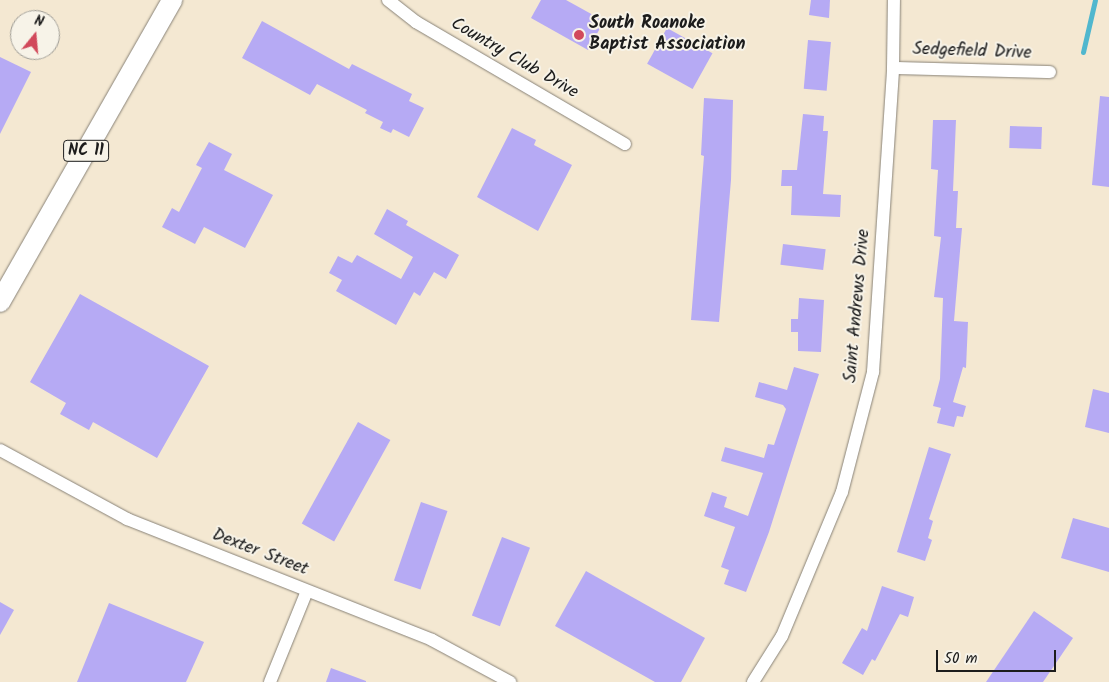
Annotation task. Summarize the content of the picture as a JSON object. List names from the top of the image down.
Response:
{
  "streets": {
    "main road": ["NC 11"],
    "street": [
      "Sedgefield Drive",
      "Country Club Drive",
      "Saint Andrews Drive",
      "Dexter Street"
    ]
  },
  "crossings": [
    ["Sedgefield Drive", "Saint Andrews Drive"]
  ],
  "places": ["South Roanoke Baptist Association"],
  "scale_bar": "50 m",
  "north": "top"
}
